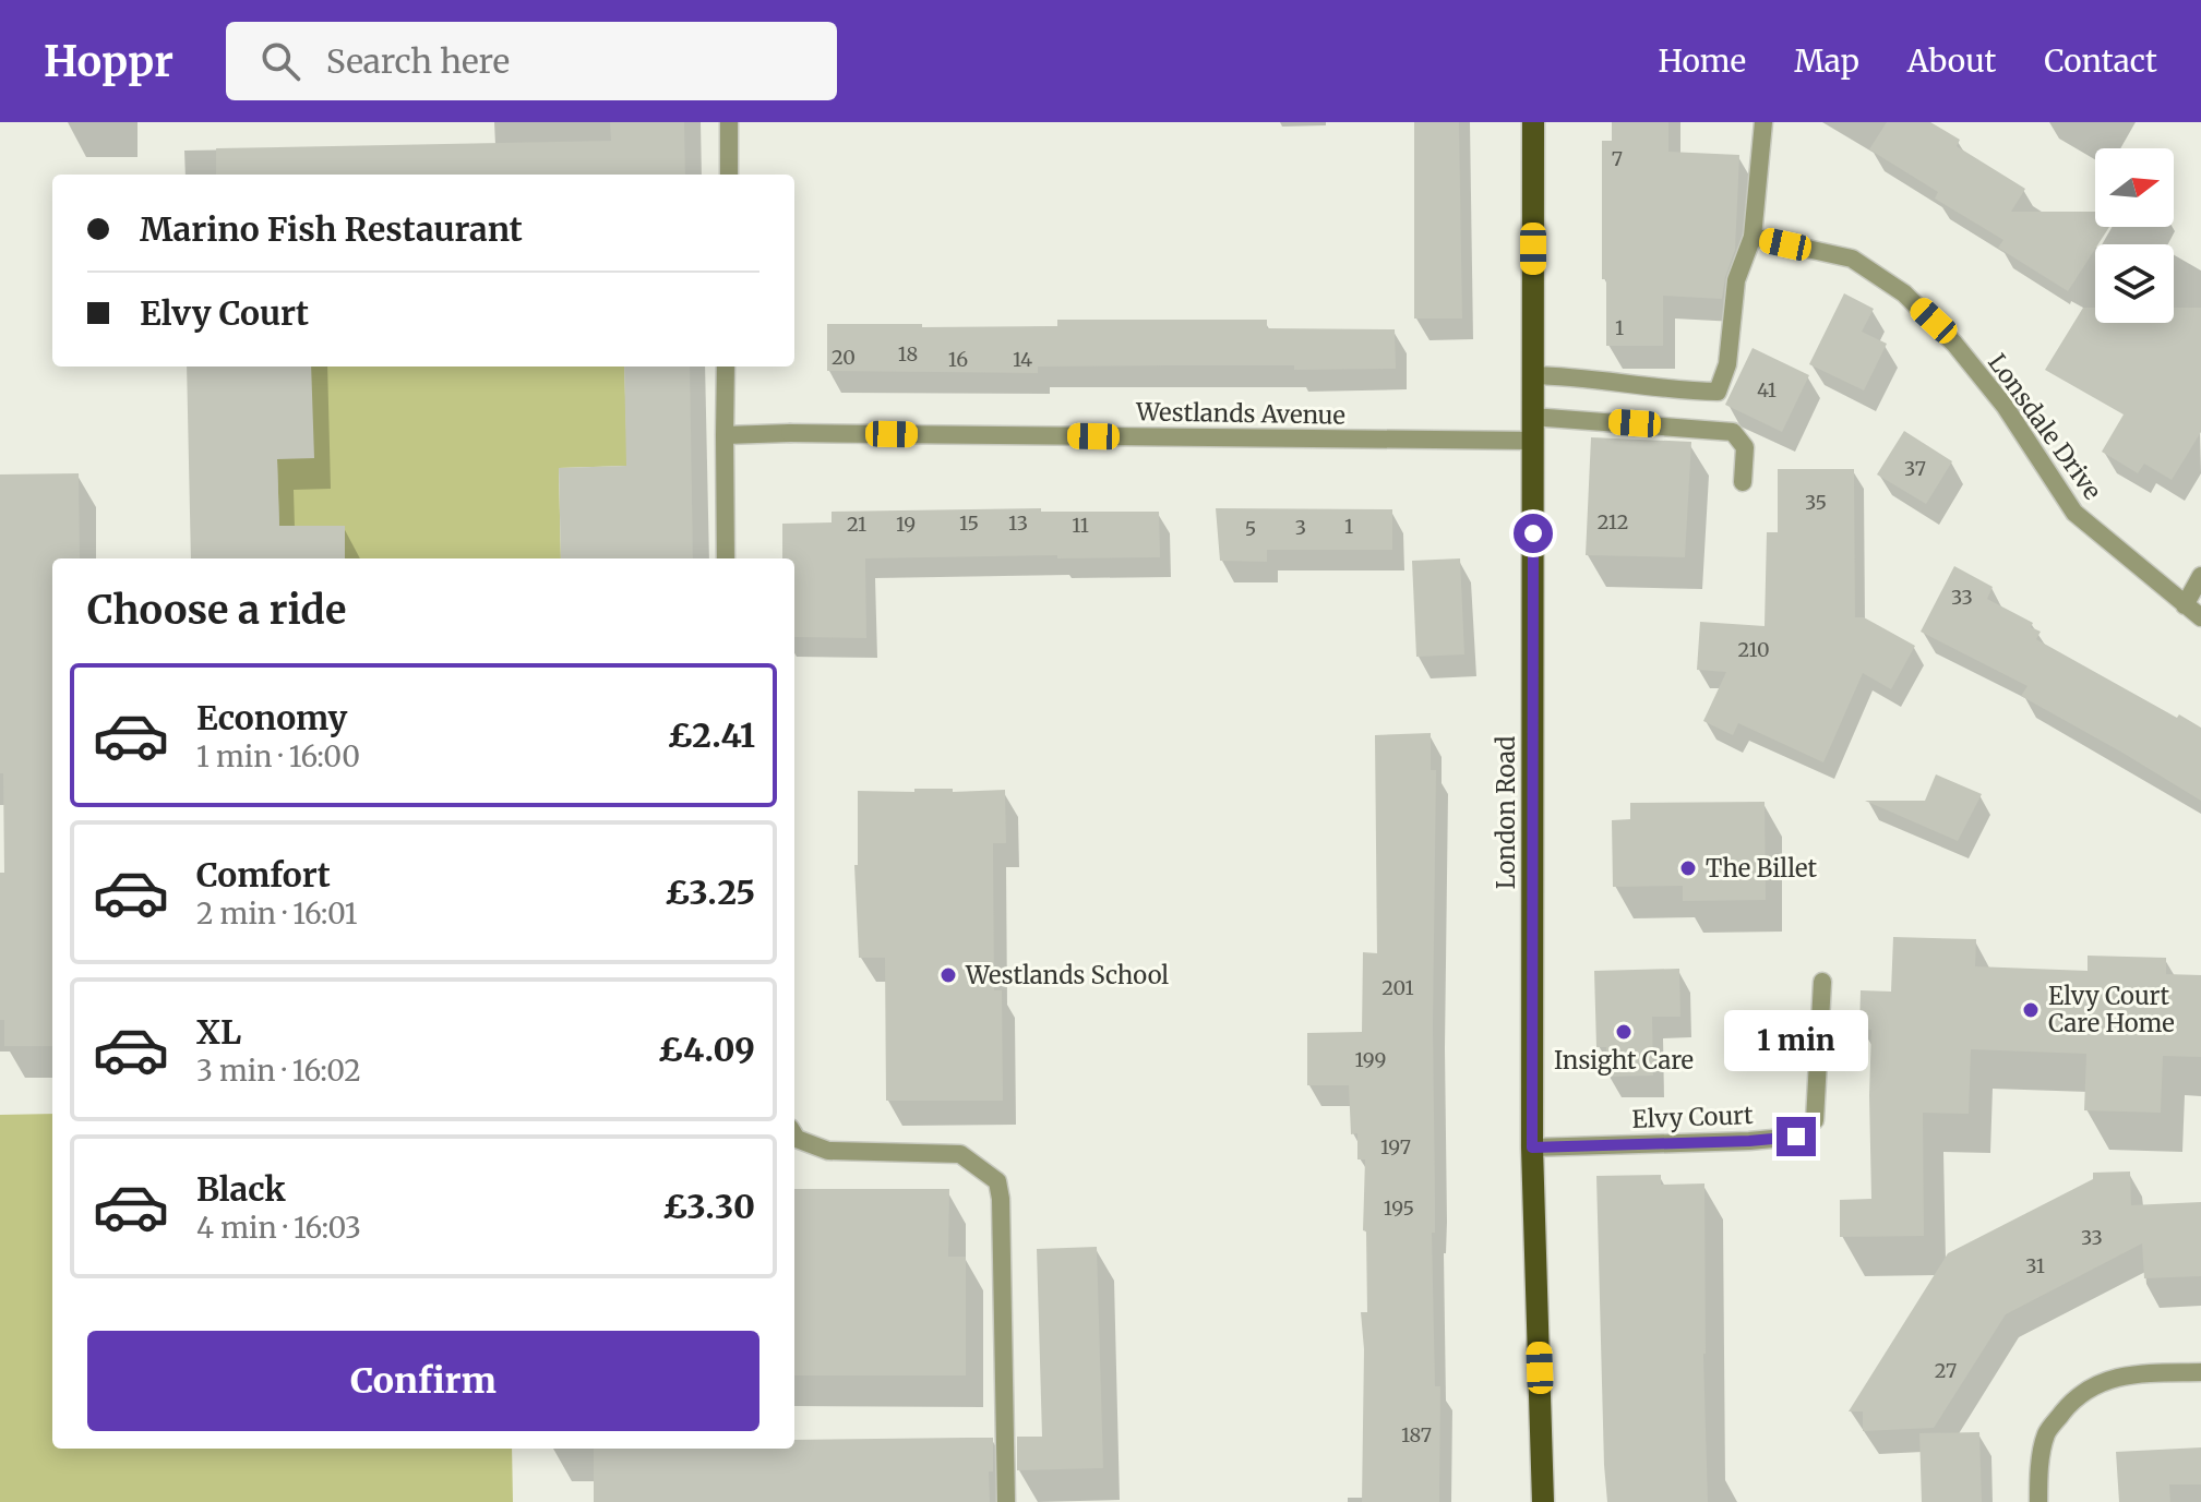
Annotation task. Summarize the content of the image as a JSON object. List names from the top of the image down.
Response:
{
  "streets": {
    "main road": ["London Road"],
    "street": ["Westlands Avenue", "Lonsdale Drive", "Elvy Court"]
  },
  "crossings": [
    ["Westlands Avenue", "London Road"],
    ["London Road", "Elvy Court"]
  ],
  "places": [
    "The Billet",
    "Westlands School",
    "Elvy Court Care Home",
    "Insight Care"
  ],
  "house_numbers": [
    "7",
    "1",
    "18",
    "20",
    "16",
    "14",
    "41",
    "37",
    "35",
    "212",
    "15",
    "13",
    "21",
    "19",
    "11",
    "1",
    "3",
    "5",
    "33",
    "210",
    "201",
    "199",
    "197",
    "195",
    "33",
    "31",
    "27",
    "187"
  ],
  "north": "right",
  "page": {
    "header": "Hoppr",
    "search": "Search here",
    "nav": [
      "Home",
      "Map",
      "About",
      "Contact"
    ],
    "banner": ["Marino Fish Restaurant", "Elvy Court"],
    "heading": "Choose a ride",
    "list": [
      {
        "name": "Economy",
        "note": "1 min · 16:00",
        "value": "£2.41"
      },
      {
        "name": "Comfort",
        "note": "2 min · 16:01",
        "value": "£3.25"
      },
      {
        "name": "XL",
        "note": "3 min · 16:02",
        "value": "£4.09"
      },
      {
        "name": "Black",
        "note": "4 min · 16:03",
        "value": "£3.30"
      }
    ],
    "bubble": "1 min",
    "buttons": "Confirm"
  }
}
